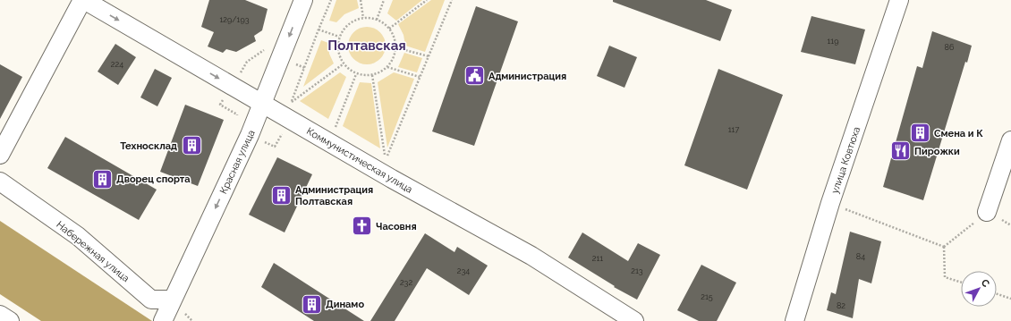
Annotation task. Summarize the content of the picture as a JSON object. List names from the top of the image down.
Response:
{
  "streets": {
    "street": [
      "Коммунистическая улица",
      "улица Ковтюха",
      "Красная улица",
      "Набережная улица"
    ]
  },
  "crossings": [
    ["Коммунистическая улица", "Красная улица"],
    ["Красная улица", "Набережная улица"]
  ],
  "one_way": ["Красная улица"],
  "districts": ["Полтавская"],
  "places": {
    "public building": ["Администрация"],
    "building": [
      "Смена и К",
      "Техносклад",
      "Дворец спорта",
      "Администрация Полтавская",
      "Динамо"
    ],
    "restaurant": ["Пирожки"],
    "church": ["Часовня"]
  },
  "house_numbers": [
    "129/193",
    "119",
    "86",
    "224",
    "117",
    "84",
    "211",
    "234",
    "213",
    "232",
    "215",
    "82"
  ],
  "north": "top right"
}
